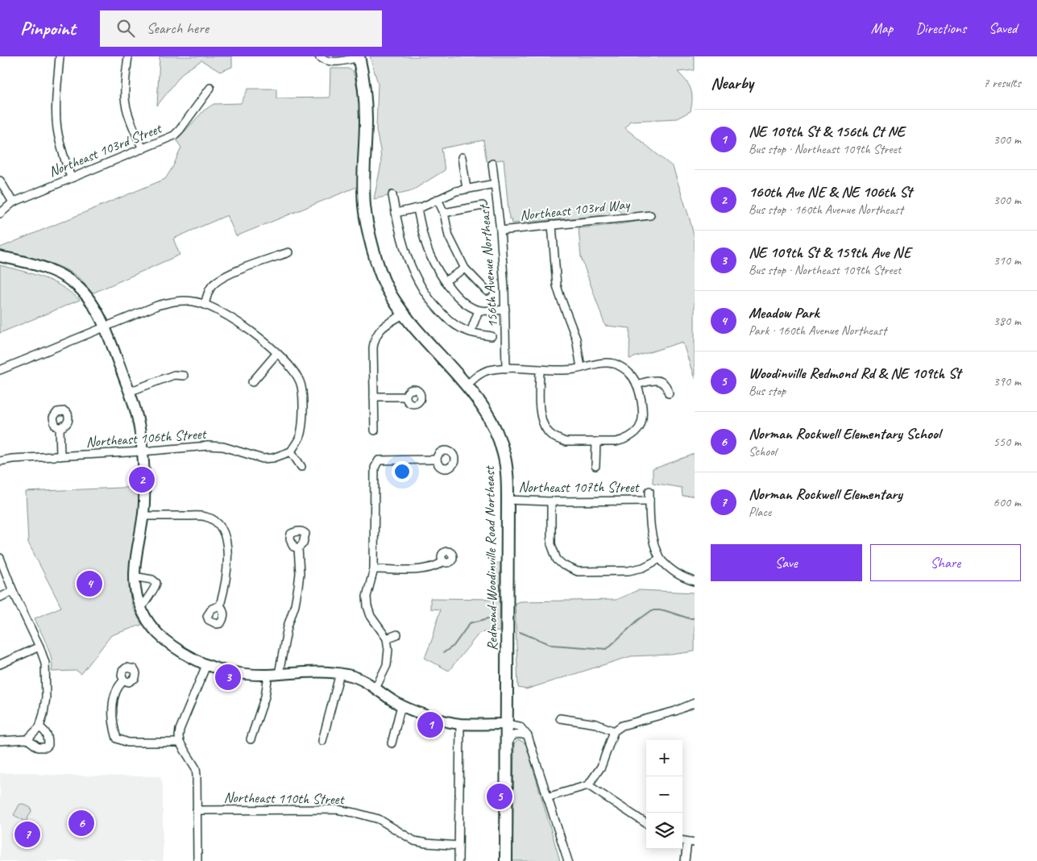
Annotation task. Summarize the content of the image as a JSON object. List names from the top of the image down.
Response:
{
  "streets": {
    "main road": ["Redmond-Woodinville Road Northeast"],
    "street": [
      "Northeast 103rd Street",
      "Northeast 103rd Way",
      "156th Avenue Northeast",
      "Northeast 106th Street",
      "Northeast 107th Street",
      "Northeast 110th Street"
    ]
  },
  "crossings": [
    ["Northeast 103rd Way", "156th Avenue Northeast"],
    ["Northeast 107th Street", "Redmond-Woodinville Road Northeast"]
  ],
  "page": {
    "header": "Pinpoint",
    "search": "Search here",
    "nav": ["Map", "Directions", "Saved"],
    "heading": ["Nearby", "7 results"],
    "list": [
      {
        "mark": "1",
        "name": "NE 109th St & 156th Ct NE",
        "note": "Bus stop · Northeast 109th Street",
        "value": "300 m"
      },
      {
        "mark": "2",
        "name": "160th Ave NE & NE 106th St",
        "note": "Bus stop · 160th Avenue Northeast",
        "value": "300 m"
      },
      {
        "mark": "3",
        "name": "NE 109th St & 159th Ave NE",
        "note": "Bus stop · Northeast 109th Street",
        "value": "310 m"
      },
      {
        "mark": "4",
        "name": "Meadow Park",
        "note": "Park · 160th Avenue Northeast",
        "value": "380 m"
      },
      {
        "mark": "5",
        "name": "Woodinville Redmond Rd & NE 109th St",
        "note": "Bus stop",
        "value": "390 m"
      },
      {
        "mark": "6",
        "name": "Norman Rockwell Elementary School",
        "note": "School",
        "value": "550 m"
      },
      {
        "mark": "7",
        "name": "Norman Rockwell Elementary",
        "note": "Place",
        "value": "600 m"
      }
    ],
    "pins": [
      "2",
      "4",
      "3",
      "1",
      "5",
      "6",
      "7"
    ],
    "buttons": ["Save", "Share"],
    "map_buttons": ["+", "−"]
  }
}
